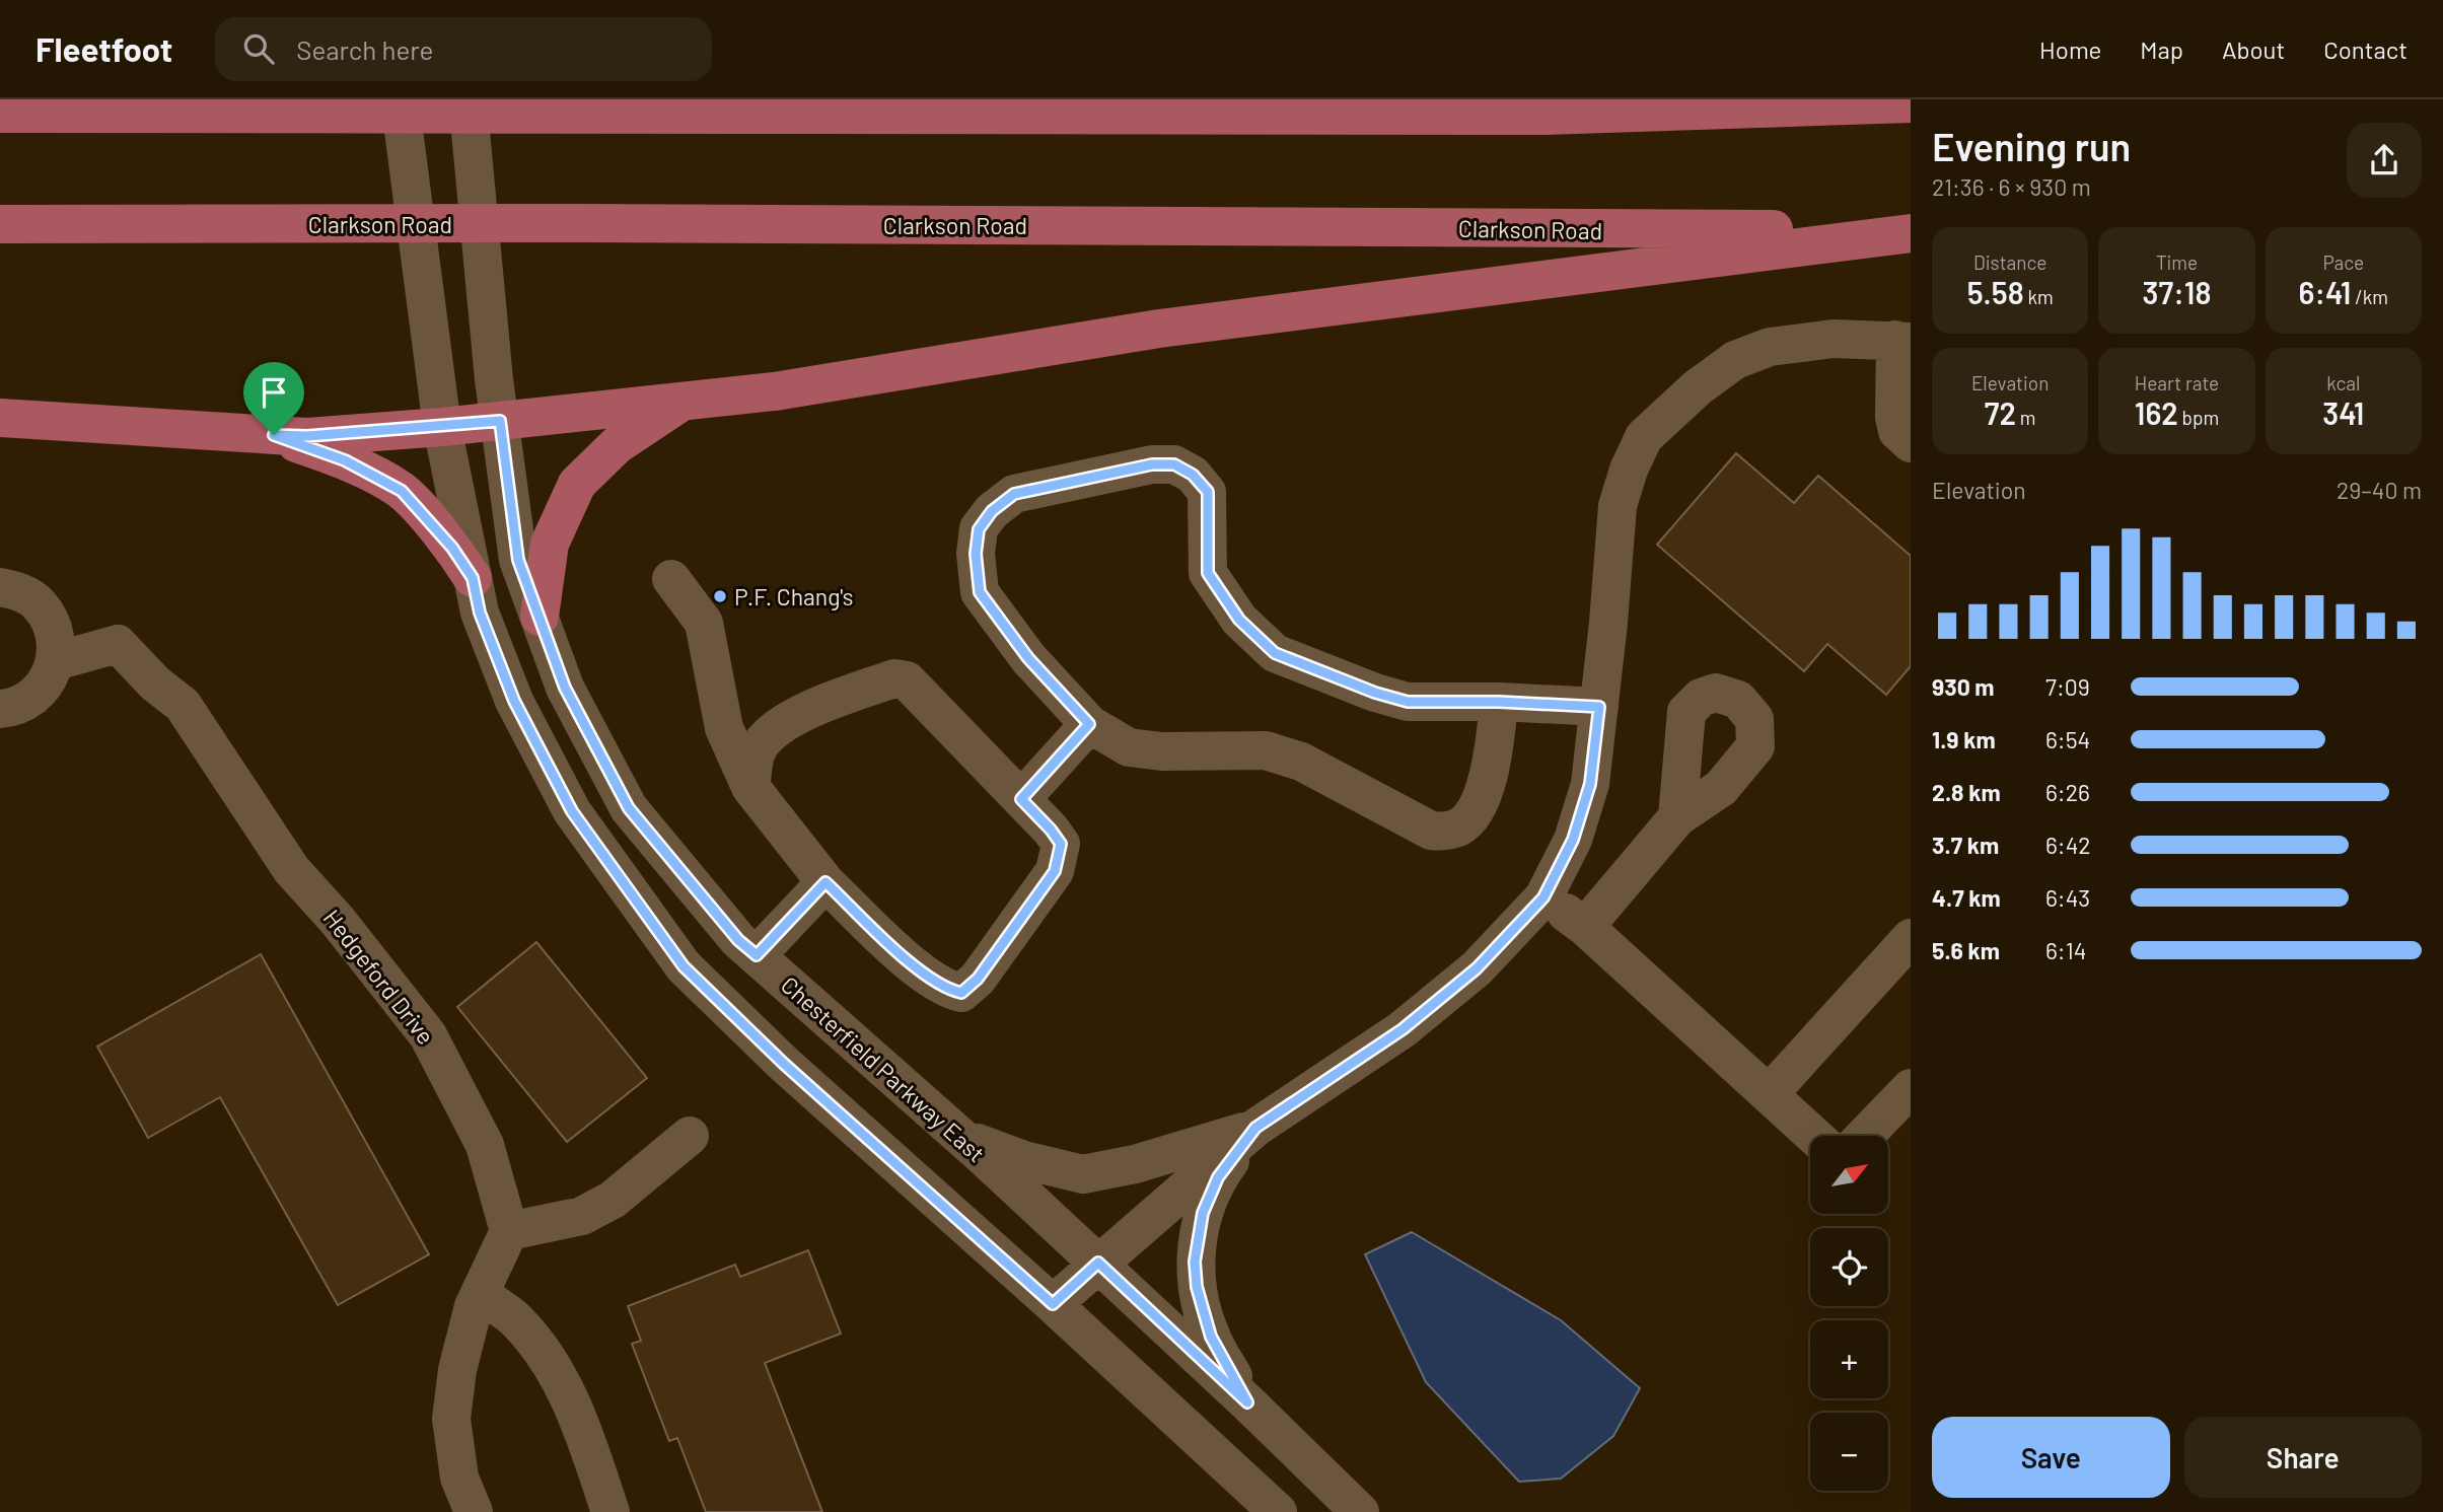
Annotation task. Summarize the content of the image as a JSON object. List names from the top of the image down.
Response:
{
  "streets": {
    "main road": ["Clarkson Road"],
    "street": ["Hedgeford Drive", "Chesterfield Parkway East"]
  },
  "places": ["P.F. Chang's"],
  "north": "top right",
  "page": {
    "header": "Fleetfoot",
    "search": "Search here",
    "nav": [
      "Home",
      "Map",
      "About",
      "Contact"
    ],
    "heading": ["Evening run", "21:36 · 6 × 930 m"],
    "stats": [
      ["Distance", "5.58 km"],
      ["Time", "37:18"],
      ["Pace", "6:41 /km"],
      ["Elevation", "72 m"],
      ["Heart rate", "162 bpm"],
      ["kcal", "341"]
    ],
    "chart": ["Elevation", "29–40 m"],
    "list": [
      {
        "name": "930 m",
        "note": "7:09"
      },
      {
        "name": "1.9 km",
        "note": "6:54"
      },
      {
        "name": "2.8 km",
        "note": "6:26"
      },
      {
        "name": "3.7 km",
        "note": "6:42"
      },
      {
        "name": "4.7 km",
        "note": "6:43"
      },
      {
        "name": "5.6 km",
        "note": "6:14"
      }
    ],
    "map_buttons": ["+", "−"],
    "buttons": ["Save", "Share"]
  }
}
